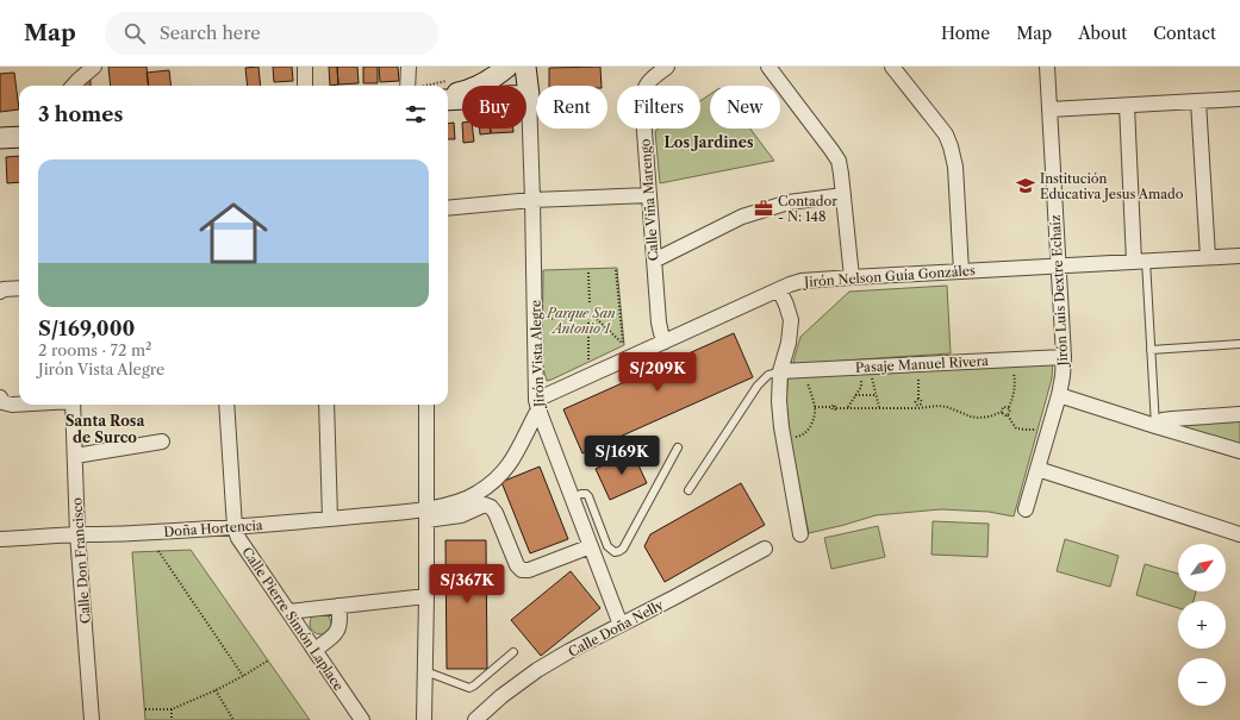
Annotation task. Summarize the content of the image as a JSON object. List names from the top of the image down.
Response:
{
  "streets": {
    "street": [
      "Calle Viña Marengo",
      "Jirón Nelson Guía Gonzáles",
      "Jirón Luis Dextre Echaíz",
      "Jirón Vista Alegre",
      "Pasaje Manuel Rivera",
      "Doña Hortencia",
      "Calle Don Francisco",
      "Calle Pierre Simón Laplace",
      "Calle Doña Nelly"
    ]
  },
  "crossings": [
    ["Calle Viña Marengo", "Jirón Nelson Guía Gonzáles"],
    ["Jirón Nelson Guía Gonzáles", "Jirón Luis Dextre Echaíz"],
    ["Jirón Nelson Guía Gonzáles", "Jirón Vista Alegre"],
    ["Jirón Luis Dextre Echaíz", "Pasaje Manuel Rivera"],
    ["Jirón Vista Alegre", "Calle Doña Nelly"],
    ["Doña Hortencia", "Calle Don Francisco"],
    ["Doña Hortencia", "Calle Pierre Simón Laplace"]
  ],
  "districts": ["Los Jardines", "Santa Rosa de Surco"],
  "parks": ["Parque San Antonio 1"],
  "places": {
    "school or university": ["Institución Educativa Jesus Amado"],
    "office": ["Contador - N: 148"]
  },
  "north": "top right",
  "page": {
    "header": "Map",
    "search": "Search here",
    "nav": [
      "Home",
      "Map",
      "About",
      "Contact"
    ],
    "chip": [
      "Buy",
      "Rent",
      "Filters",
      "New"
    ],
    "heading": "3 homes",
    "list": [
      {
        "name": "S/169,000",
        "note": "2 rooms · 72 m² · Jirón Vista Alegre"
      }
    ],
    "price": ["S/209K", "S/169K", "S/367K"],
    "map_buttons": ["+", "−"]
  }
}
